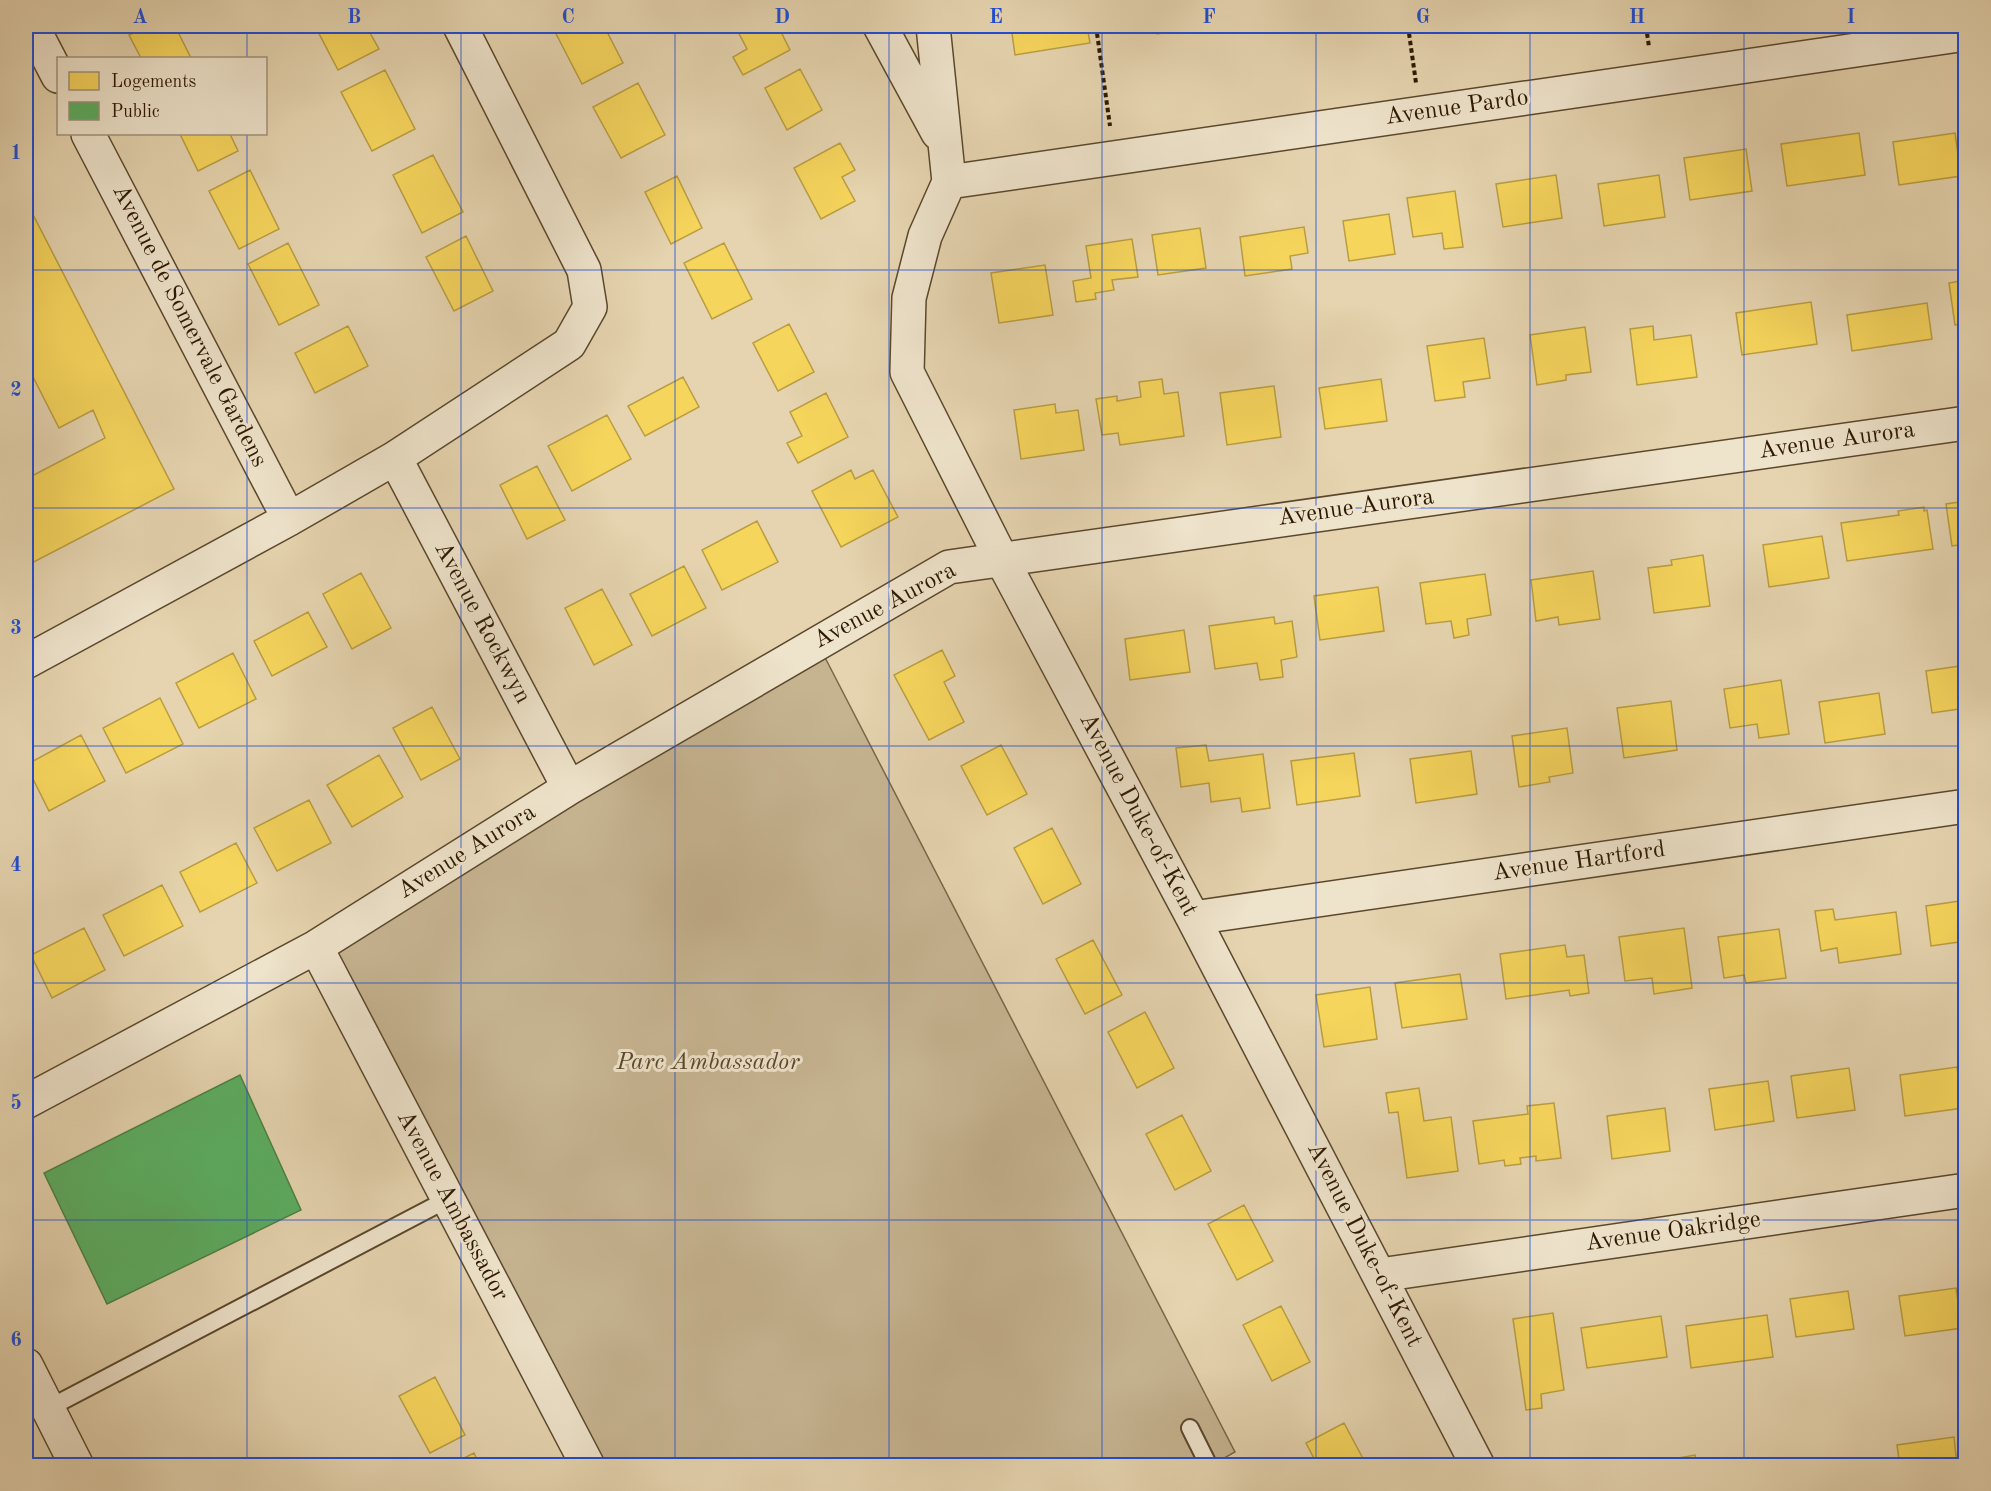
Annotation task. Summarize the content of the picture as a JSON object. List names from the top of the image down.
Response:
{
  "streets": {
    "street": [
      "Avenue Pardo",
      "Avenue de Somervale Gardens",
      "Avenue Aurora",
      "Avenue Rockwyn",
      "Avenue Duke-of-Kent",
      "Avenue Hartford",
      "Avenue Ambassador",
      "Avenue Oakridge"
    ]
  },
  "crossings": [
    ["Avenue Pardo", "Avenue Duke-of-Kent"],
    ["Avenue Aurora", "Avenue Rockwyn"],
    ["Avenue Aurora", "Avenue Duke-of-Kent"],
    ["Avenue Aurora", "Avenue Ambassador"],
    ["Avenue Duke-of-Kent", "Avenue Hartford"],
    ["Avenue Duke-of-Kent", "Avenue Oakridge"]
  ],
  "parks": ["Parc Ambassador"],
  "legend": ["Logements", "Public"],
  "grid": {
    "columns": [
      "A",
      "B",
      "C",
      "D",
      "E",
      "F",
      "G",
      "H",
      "I"
    ],
    "rows": [
      "1",
      "2",
      "3",
      "4",
      "5",
      "6"
    ]
  }
}
